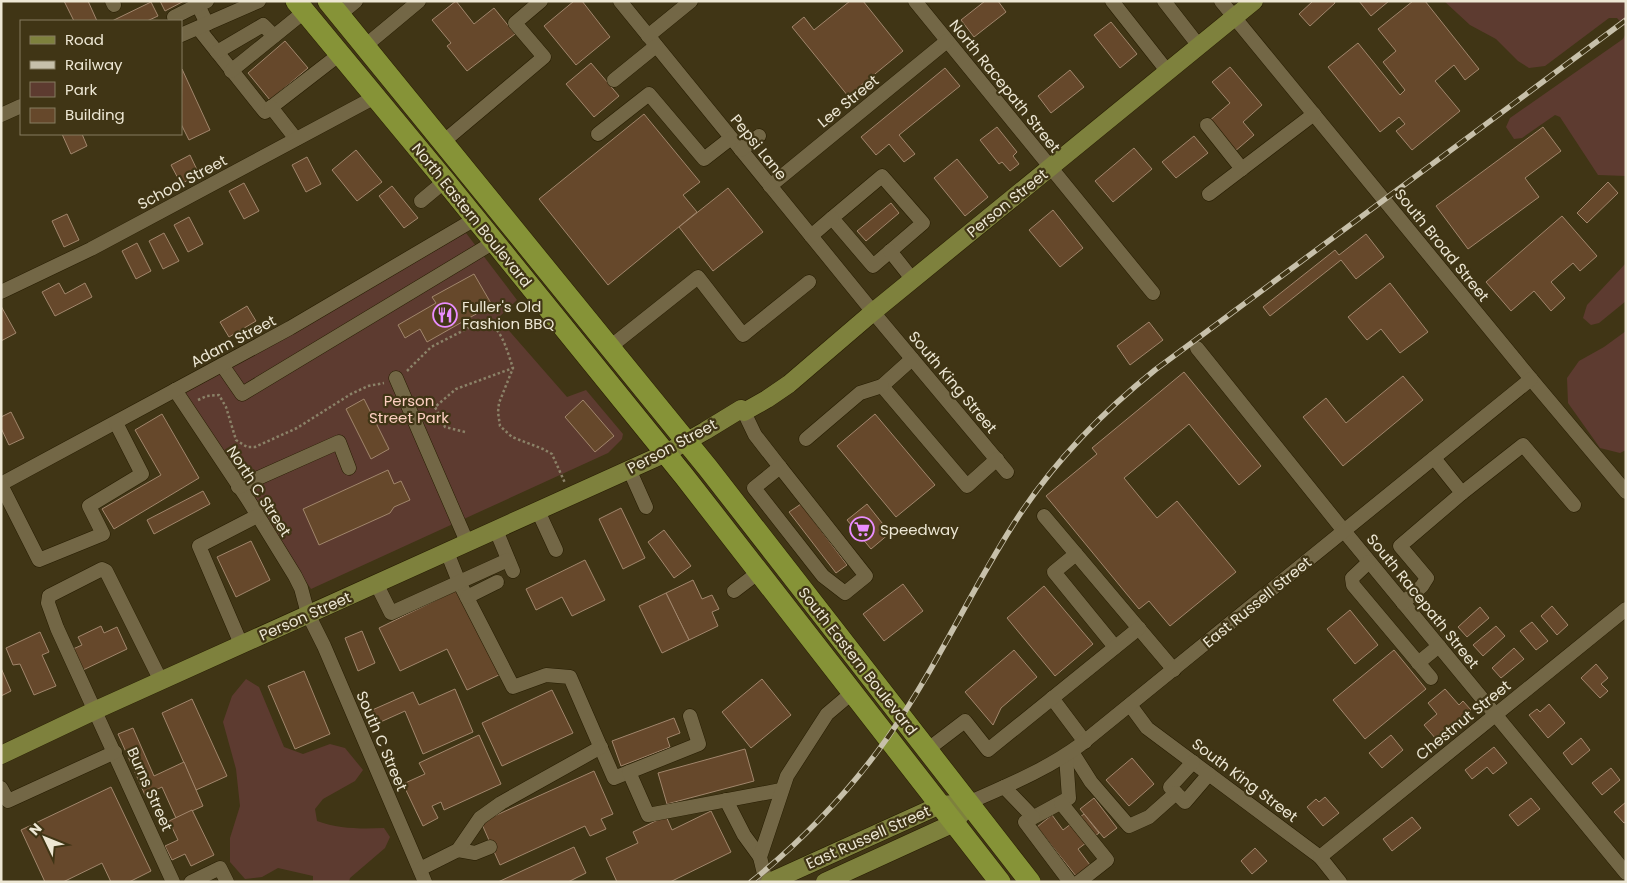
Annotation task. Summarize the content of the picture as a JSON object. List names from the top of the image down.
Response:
{
  "streets": {
    "highway": ["North Eastern Boulevard", "South Eastern Boulevard"],
    "main road": ["Person Street", "East Russell Street"],
    "street": [
      "North Racepath Street",
      "Lee Street",
      "Pepsi Lane",
      "School Street",
      "South Broad Street",
      "Adam Street",
      "South King Street",
      "North C Street",
      "South Racepath Street",
      "Chestnut Street",
      "South C Street",
      "Burns Street"
    ]
  },
  "crossings": [
    ["North Racepath Street", "Lee Street"],
    ["North Racepath Street", "Person Street"],
    ["Lee Street", "Pepsi Lane"],
    ["Pepsi Lane", "Person Street"],
    ["Pepsi Lane", "South King Street"],
    ["School Street", "North Eastern Boulevard"],
    ["Person Street", "North Eastern Boulevard"],
    ["Person Street", "South Broad Street"],
    ["Person Street", "South King Street"],
    ["Person Street", "North C Street"],
    ["Person Street", "South Eastern Boulevard"],
    ["Person Street", "South C Street"],
    ["Person Street", "Burns Street"],
    ["North Eastern Boulevard", "Adam Street"],
    ["North Eastern Boulevard", "South Eastern Boulevard"],
    ["South Broad Street", "East Russell Street"],
    ["Adam Street", "North C Street"],
    ["South King Street", "East Russell Street"],
    ["South King Street", "Chestnut Street"],
    ["North C Street", "South C Street"],
    ["South Racepath Street", "East Russell Street"],
    ["South Racepath Street", "Chestnut Street"],
    ["East Russell Street", "South Eastern Boulevard"]
  ],
  "parks": ["Person Street Park"],
  "places": {
    "restaurant": ["Fuller's Old Fashion BBQ"],
    "supermarket": ["Speedway"]
  },
  "legend": [
    "Road",
    "Railway",
    "Park",
    "Building"
  ],
  "north": "top left"
}
